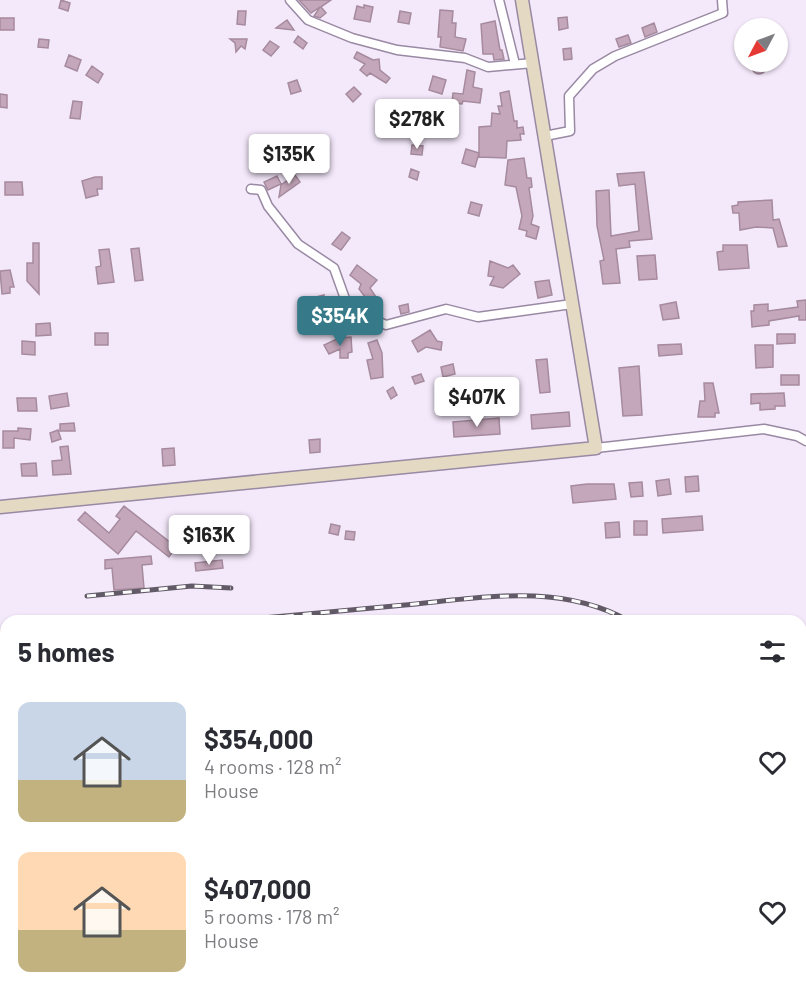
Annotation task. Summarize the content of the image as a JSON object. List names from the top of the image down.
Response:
{
  "north": "bottom left",
  "page": {
    "price": [
      "$278K",
      "$135K",
      "$354K",
      "$407K",
      "$163K"
    ],
    "heading": "5 homes",
    "list": [
      {
        "name": "$354,000",
        "note": "4 rooms · 128 m² · House"
      },
      {
        "name": "$407,000",
        "note": "5 rooms · 178 m² · House"
      }
    ]
  }
}
